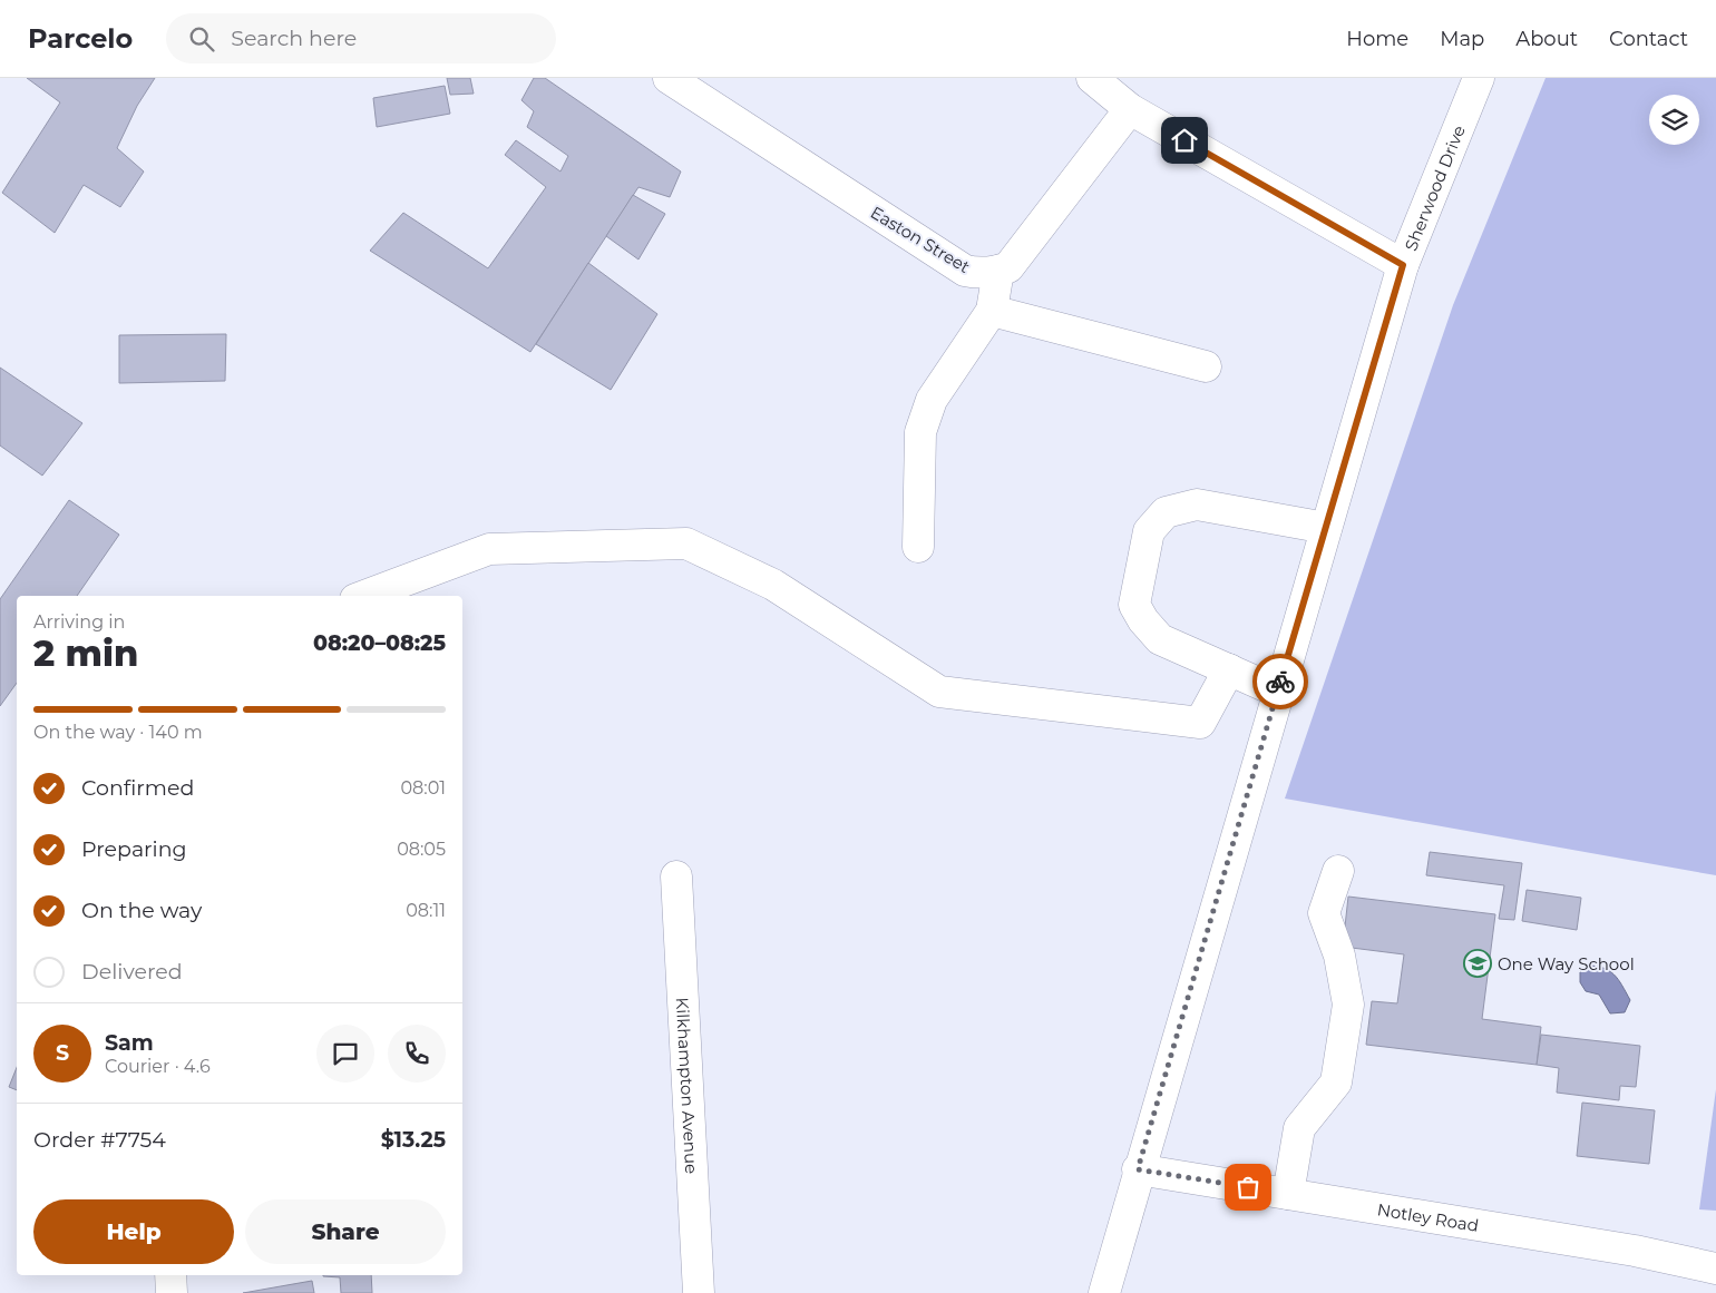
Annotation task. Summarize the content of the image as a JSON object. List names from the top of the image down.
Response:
{
  "streets": {
    "street": [
      "Sherwood Drive",
      "Easton Street",
      "Kilkhampton Avenue",
      "Notley Road"
    ]
  },
  "crossings": [
    ["Sherwood Drive", "Notley Road"]
  ],
  "places": {
    "school or university": ["One Way School"]
  },
  "page": {
    "header": "Parcelo",
    "search": "Search here",
    "nav": [
      "Home",
      "Map",
      "About",
      "Contact"
    ],
    "heading": ["2 min", "Arriving in", "08:20–08:25"],
    "panel": [
      "Sam",
      "Courier · 4.6",
      "Order #7754",
      "$13.25"
    ],
    "bar": "On the way · 140 m",
    "list": [
      ["Confirmed", "08:01"],
      ["Preparing", "08:05"],
      ["On the way", "08:11"],
      "Delivered"
    ],
    "round": "S",
    "buttons": ["Help", "Share"]
  }
}
